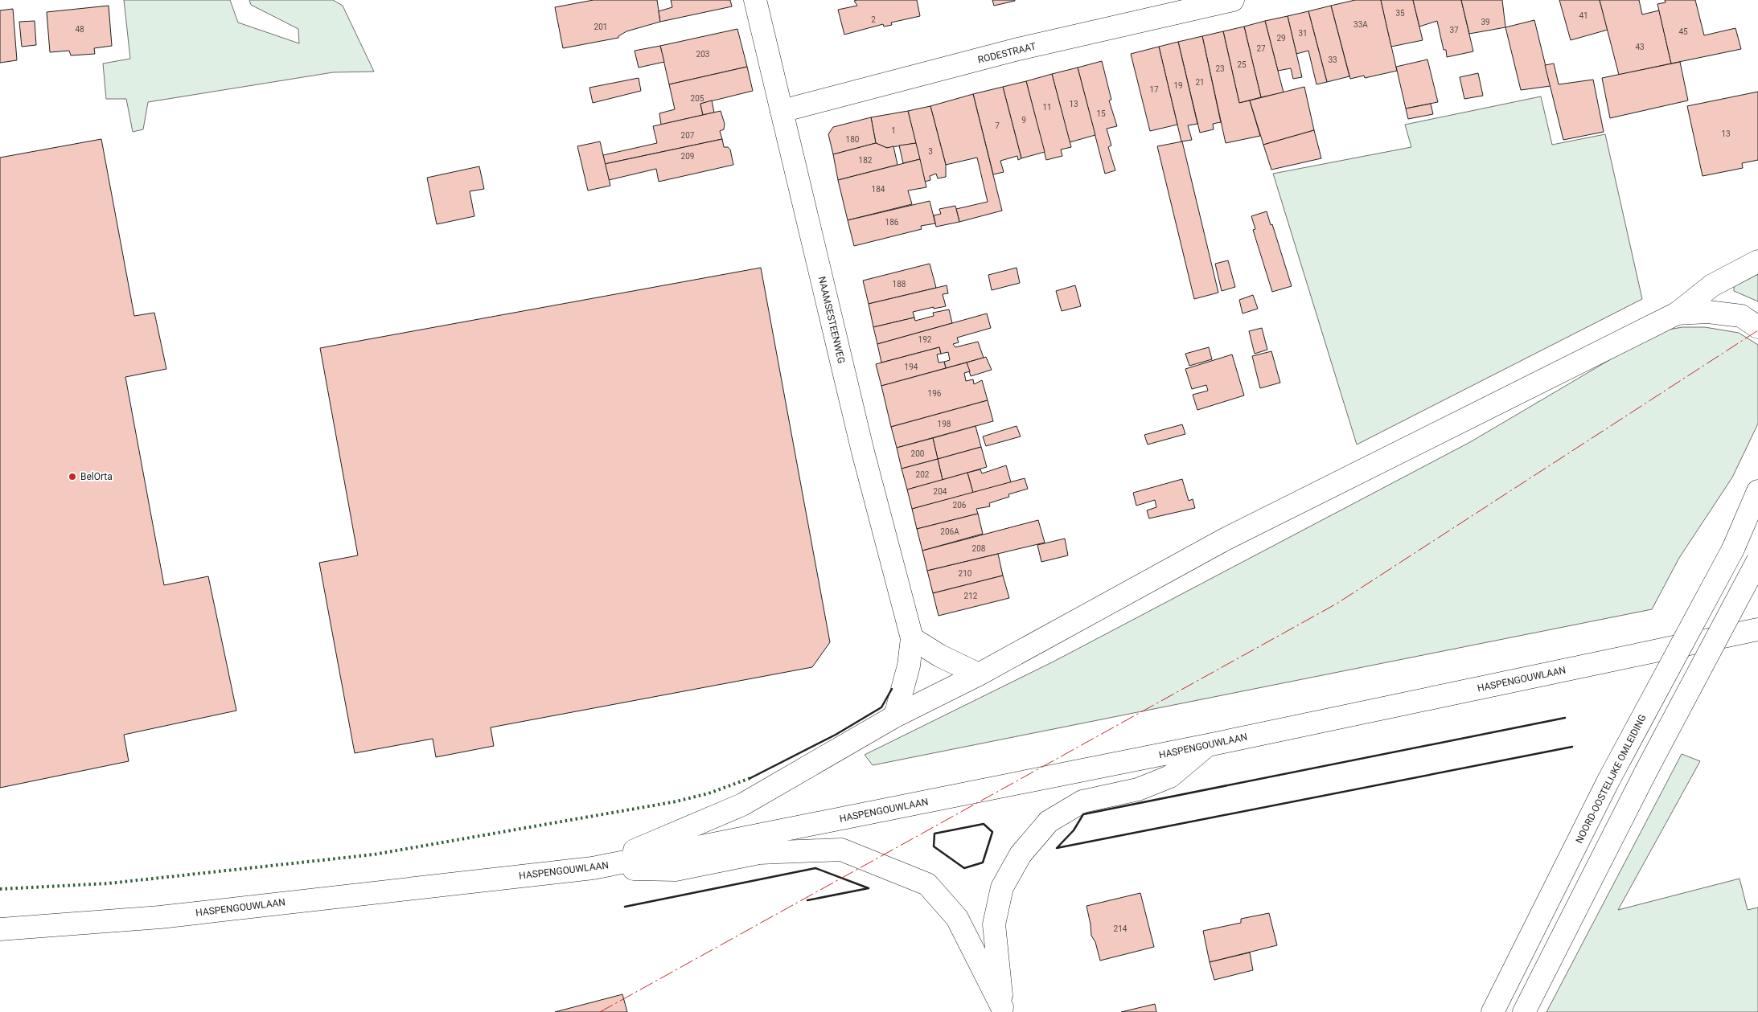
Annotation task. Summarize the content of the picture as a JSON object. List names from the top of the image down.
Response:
{
  "streets": {
    "main road": [
      "RODESTRAAT",
      "NAAMSESTEENWEG",
      "HASPENGOUWLAAN",
      "NOORD-OOSTELIJKE OMLEIDING"
    ]
  },
  "crossings": [
    ["RODESTRAAT", "NAAMSESTEENWEG"]
  ],
  "places": ["BelOrta"],
  "house_numbers": [
    "35",
    "41",
    "2",
    "39",
    "33A",
    "201",
    "48",
    "37",
    "45",
    "31",
    "29",
    "43",
    "27",
    "203",
    "33",
    "25",
    "23",
    "21",
    "19",
    "17",
    "205",
    "13",
    "11",
    "15",
    "9",
    "7",
    "1",
    "13",
    "207",
    "180",
    "3",
    "209",
    "182",
    "184",
    "186",
    "188",
    "192",
    "194",
    "196",
    "198",
    "200",
    "202",
    "204",
    "206",
    "206A",
    "208",
    "210",
    "212",
    "214"
  ]
}
